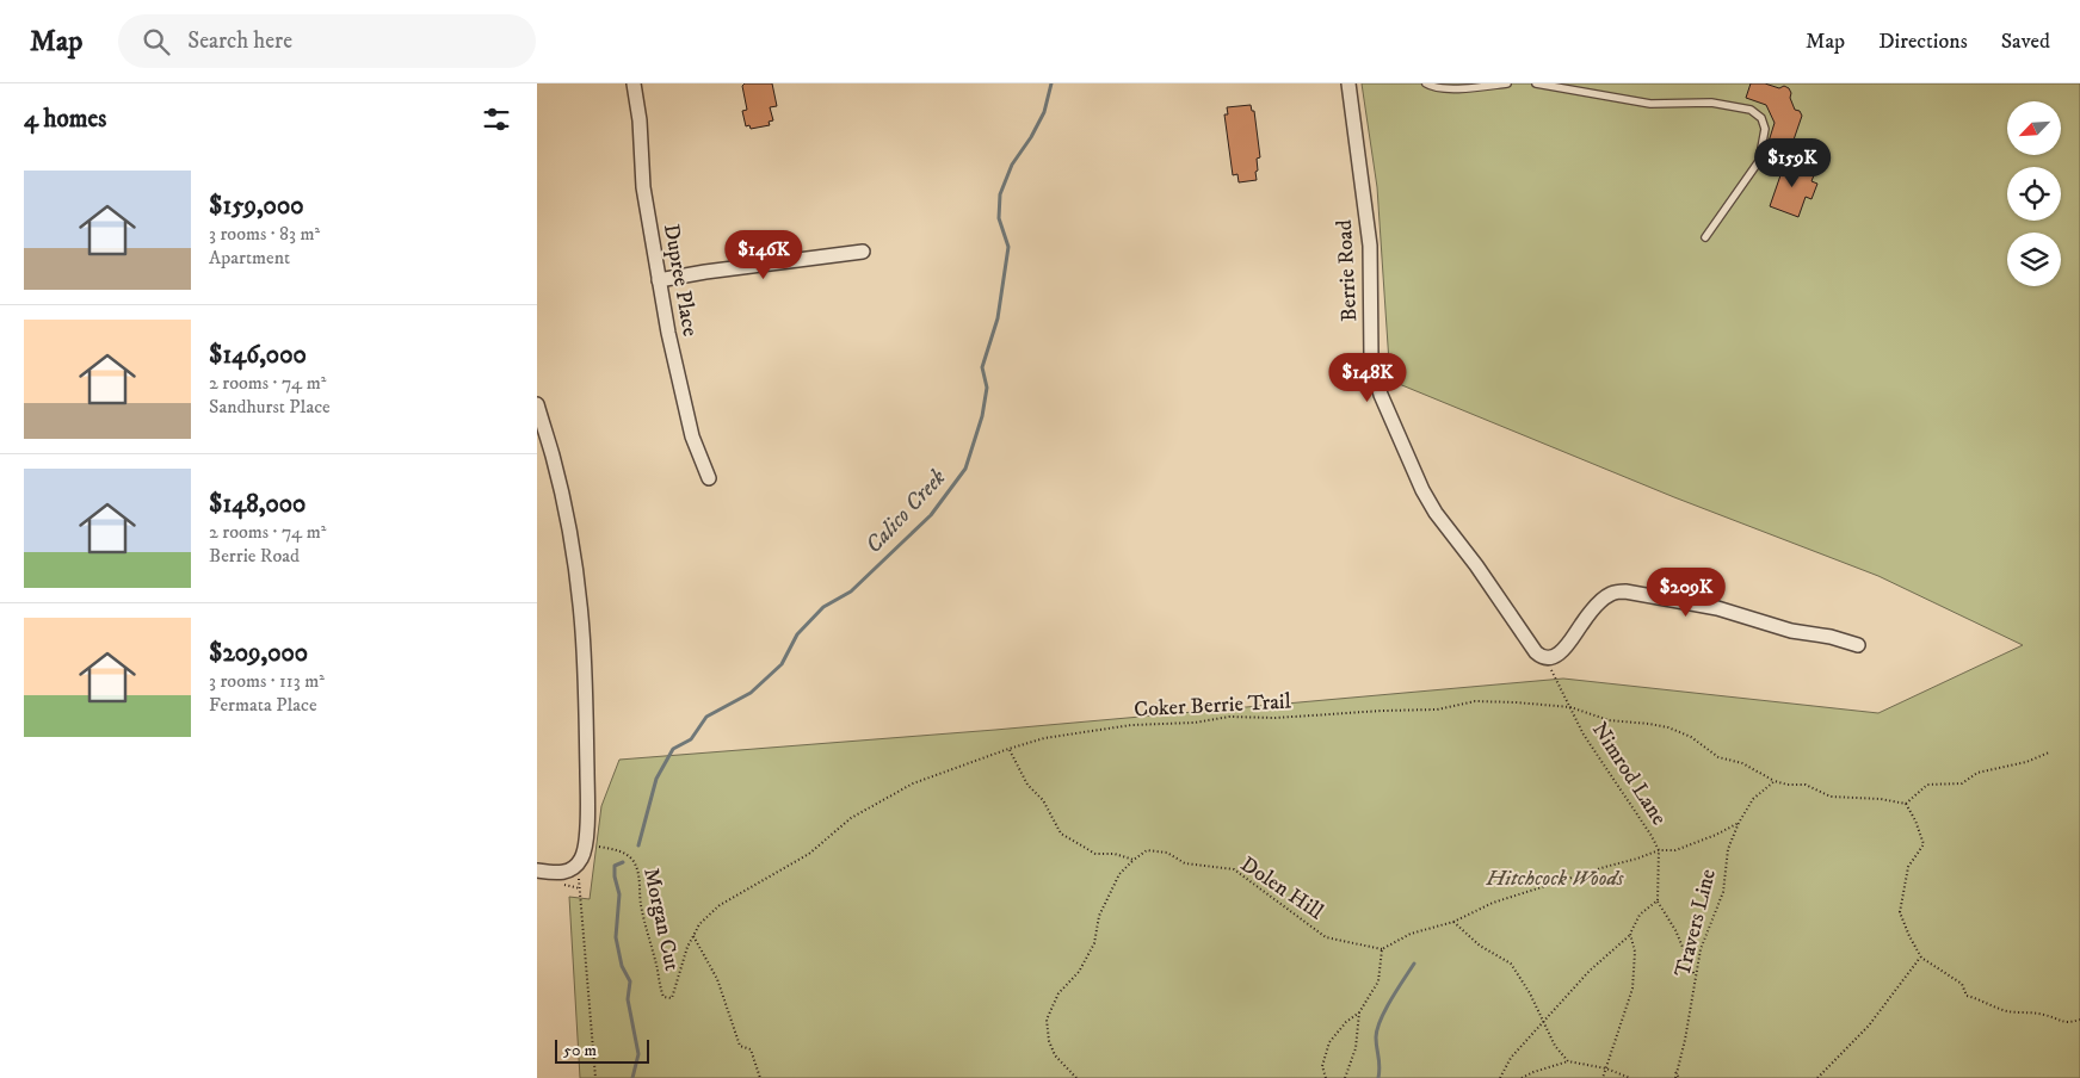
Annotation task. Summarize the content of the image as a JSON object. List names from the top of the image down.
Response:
{
  "streets": {
    "street": ["Berrie Road", "Dupree Place"],
    "path": [
      "Coker Berrie Trail",
      "Nimrod Lane",
      "Dolen Hill",
      "Morgan Cut",
      "Travers Line"
    ]
  },
  "crossings": [
    ["Berrie Road", "Nimrod Lane"],
    ["Coker Berrie Trail", "Nimrod Lane"],
    ["Coker Berrie Trail", "Morgan Cut"],
    ["Coker Berrie Trail", "Travers Line"]
  ],
  "water": ["Calico Creek"],
  "parks": ["Hitchcock Woods"],
  "scale_bar": "50 m",
  "north": "bottom left",
  "page": {
    "header": "Map",
    "search": "Search here",
    "nav": ["Map", "Directions", "Saved"],
    "heading": "4 homes",
    "price": [
      "$159K",
      "$146K",
      "$148K",
      "$209K"
    ],
    "list": [
      {
        "name": "$159,000",
        "note": "3 rooms · 83 m² · Apartment"
      },
      {
        "name": "$146,000",
        "note": "2 rooms · 74 m² · Sandhurst Place"
      },
      {
        "name": "$148,000",
        "note": "2 rooms · 74 m² · Berrie Road"
      },
      {
        "name": "$209,000",
        "note": "3 rooms · 113 m² · Fermata Place"
      }
    ],
    "scale": "50 m"
  }
}
